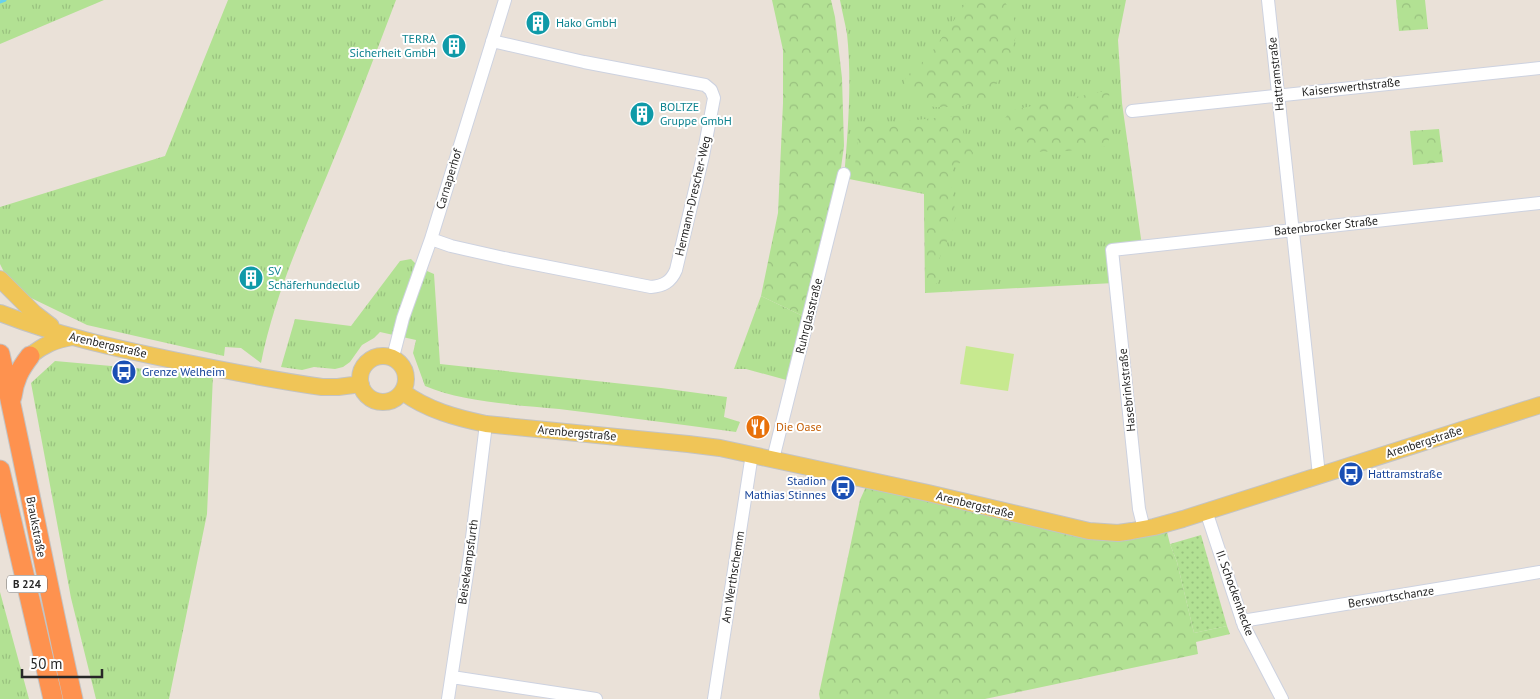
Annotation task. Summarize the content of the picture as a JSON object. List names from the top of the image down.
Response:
{
  "streets": {
    "highway": ["Braukstraße", "B 224"],
    "main road": ["Arenbergstraße"],
    "street": [
      "Hattramstraße",
      "Kaiserswerthstraße",
      "Carnaperhof",
      "Hermann-Drescher-Weg",
      "Batenbrocker Straße",
      "Ruhrglasstraße",
      "Hasebrinkstraße",
      "Beisekampsfurth",
      "Am Werthschemm",
      "II. Schockenhecke",
      "Berswortschanze"
    ]
  },
  "crossings": [
    ["Hattramstraße", "Kaiserswerthstraße"],
    ["Hattramstraße", "Batenbrocker Straße"],
    ["Hattramstraße", "Arenbergstraße"],
    ["Carnaperhof", "Hermann-Drescher-Weg"],
    ["Carnaperhof", "Arenbergstraße"],
    ["Batenbrocker Straße", "Hasebrinkstraße"],
    ["Ruhrglasstraße", "Arenbergstraße"],
    ["Arenbergstraße", "Hasebrinkstraße"],
    ["Arenbergstraße", "Beisekampsfurth"],
    ["Arenbergstraße", "Am Werthschemm"],
    ["Arenbergstraße", "II. Schockenhecke"],
    ["II. Schockenhecke", "Berswortschanze"]
  ],
  "places": {
    "building": [
      "Hako GmbH",
      "TERRA Sicherheit GmbH",
      "BOLTZE Gruppe GmbH",
      "SV Schäferhundeclub"
    ],
    "bus stop": ["Grenze Welheim", "Hattramstraße", "Stadion Mathias Stinnes"],
    "restaurant": ["Die Oase"]
  },
  "scale_bar": "50 m"
}
